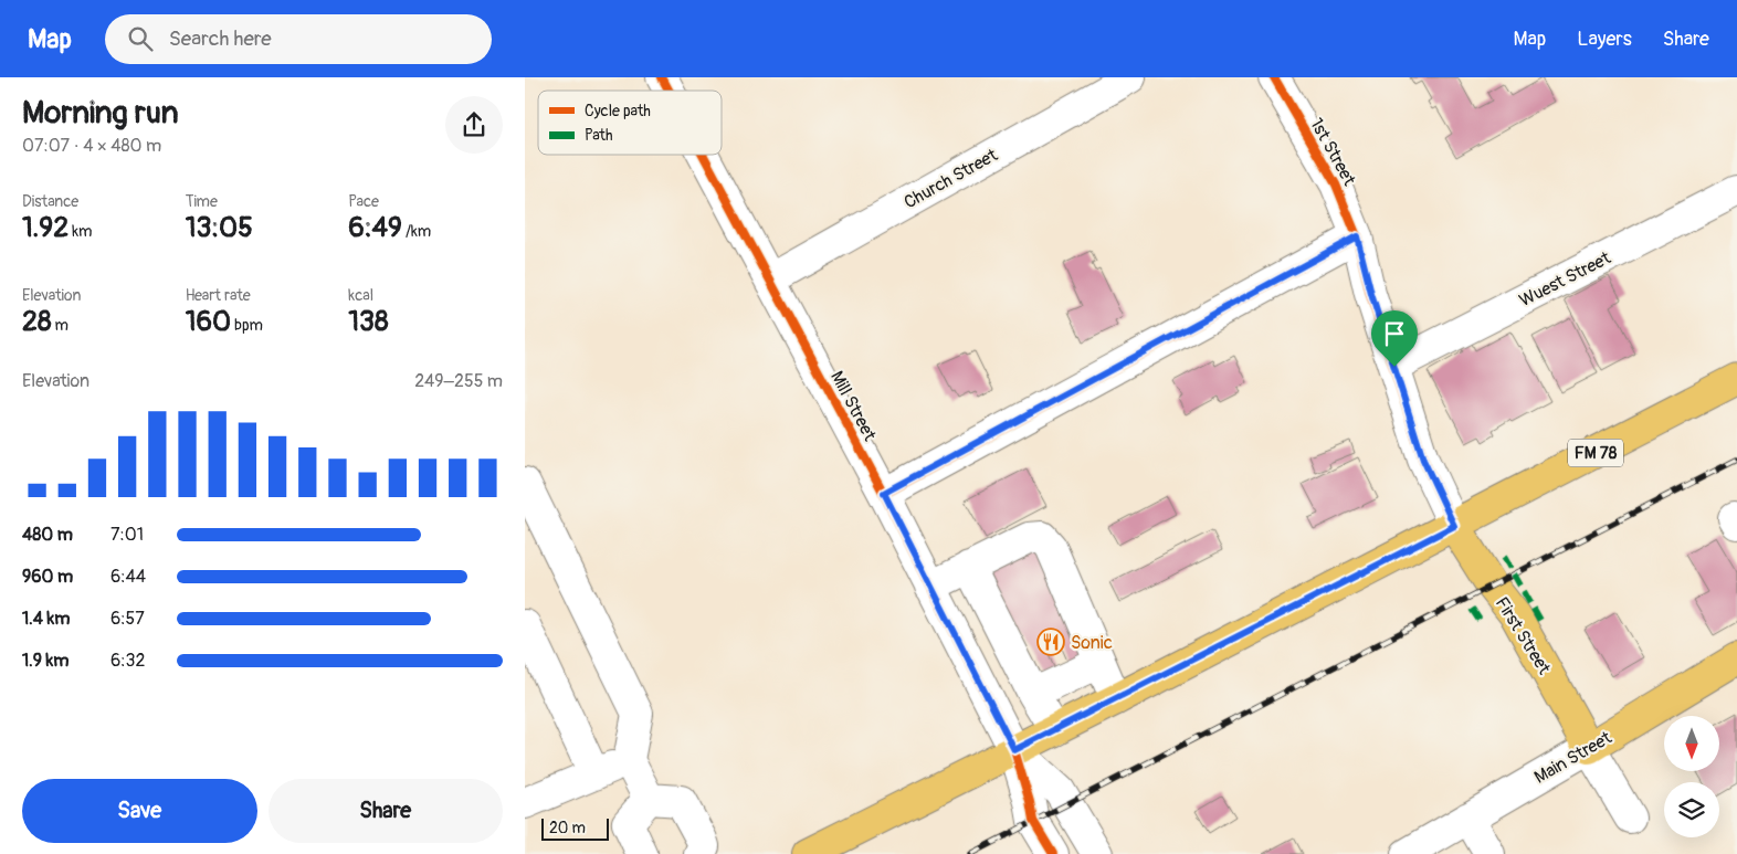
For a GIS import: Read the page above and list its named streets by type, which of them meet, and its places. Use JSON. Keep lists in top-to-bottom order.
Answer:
{
  "streets": {
    "main road": ["FM 78", "First Street", "Main Street"],
    "street": [
      "1st Street",
      "Church Street",
      "Wuest Street",
      "Mill Street"
    ]
  },
  "crossings": [
    ["1st Street", "Wuest Street"],
    ["1st Street", "FM 78"],
    ["1st Street", "First Street"],
    ["Church Street", "Mill Street"],
    ["Mill Street", "FM 78"],
    ["FM 78", "First Street"],
    ["First Street", "Main Street"]
  ],
  "places": {
    "restaurant": ["Sonic"]
  },
  "legend": ["Cycle path", "Path"],
  "scale_bar": "20 m",
  "north": "bottom",
  "page": {
    "header": "Map",
    "search": "Search here",
    "nav": ["Map", "Layers", "Share"],
    "heading": ["Morning run", "07:07 · 4 × 480 m"],
    "stats": [
      ["Distance", "1.92 km"],
      ["Time", "13:05"],
      ["Pace", "6:49 /km"],
      ["Elevation", "28 m"],
      ["Heart rate", "160 bpm"],
      ["kcal", "138"]
    ],
    "chart": ["Elevation", "249–255 m"],
    "list": [
      {
        "name": "480 m",
        "note": "7:01"
      },
      {
        "name": "960 m",
        "note": "6:44"
      },
      {
        "name": "1.4 km",
        "note": "6:57"
      },
      {
        "name": "1.9 km",
        "note": "6:32"
      }
    ],
    "buttons": ["Save", "Share"],
    "scale": "20 m"
  }
}
